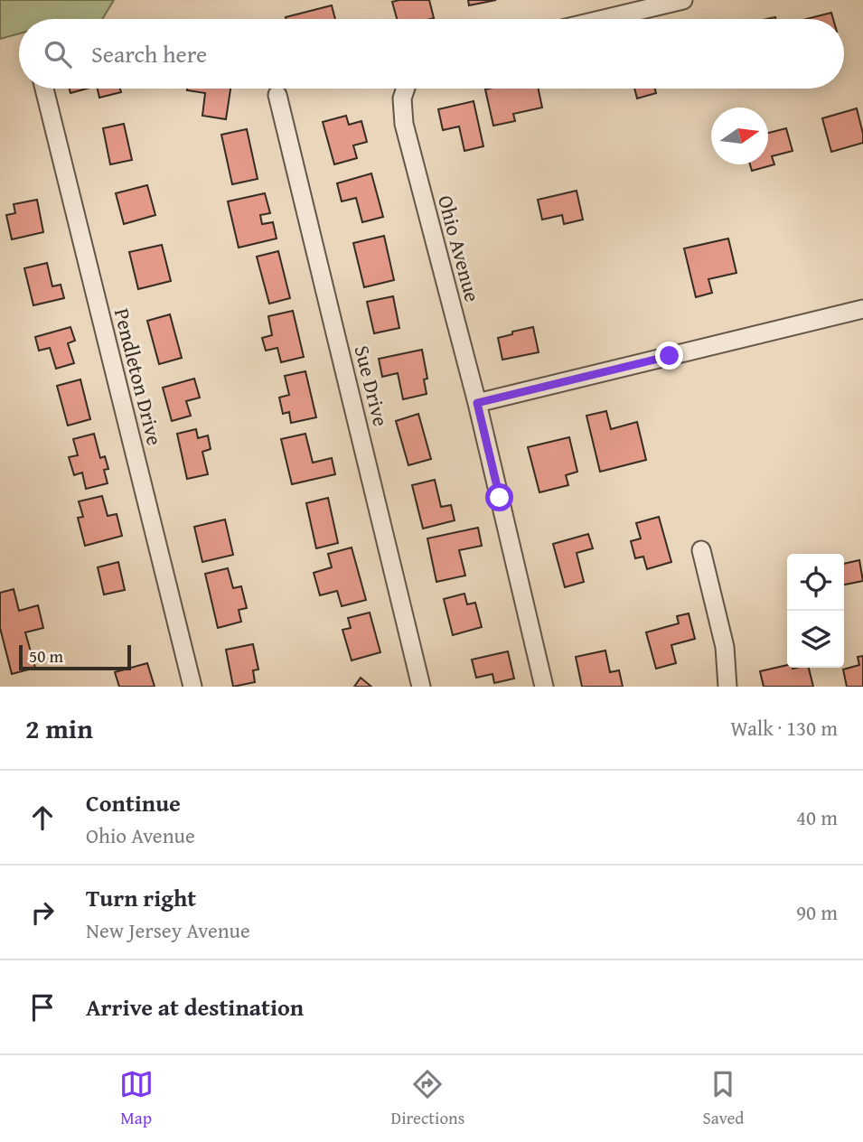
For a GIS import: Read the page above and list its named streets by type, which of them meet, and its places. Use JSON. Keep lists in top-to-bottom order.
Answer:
{
  "streets": {
    "street": ["Ohio Avenue", "Pendleton Drive", "Sue Drive"]
  },
  "scale_bar": "50 m",
  "north": "right",
  "page": {
    "search": "Search here",
    "scale": "50 m",
    "heading": ["2 min", "Walk · 130 m"],
    "list": [
      ["Continue", "Ohio Avenue", "40 m"],
      ["Turn right", "New Jersey Avenue", "90 m"],
      "Arrive at destination"
    ],
    "nav": ["Map", "Directions", "Saved"]
  }
}
